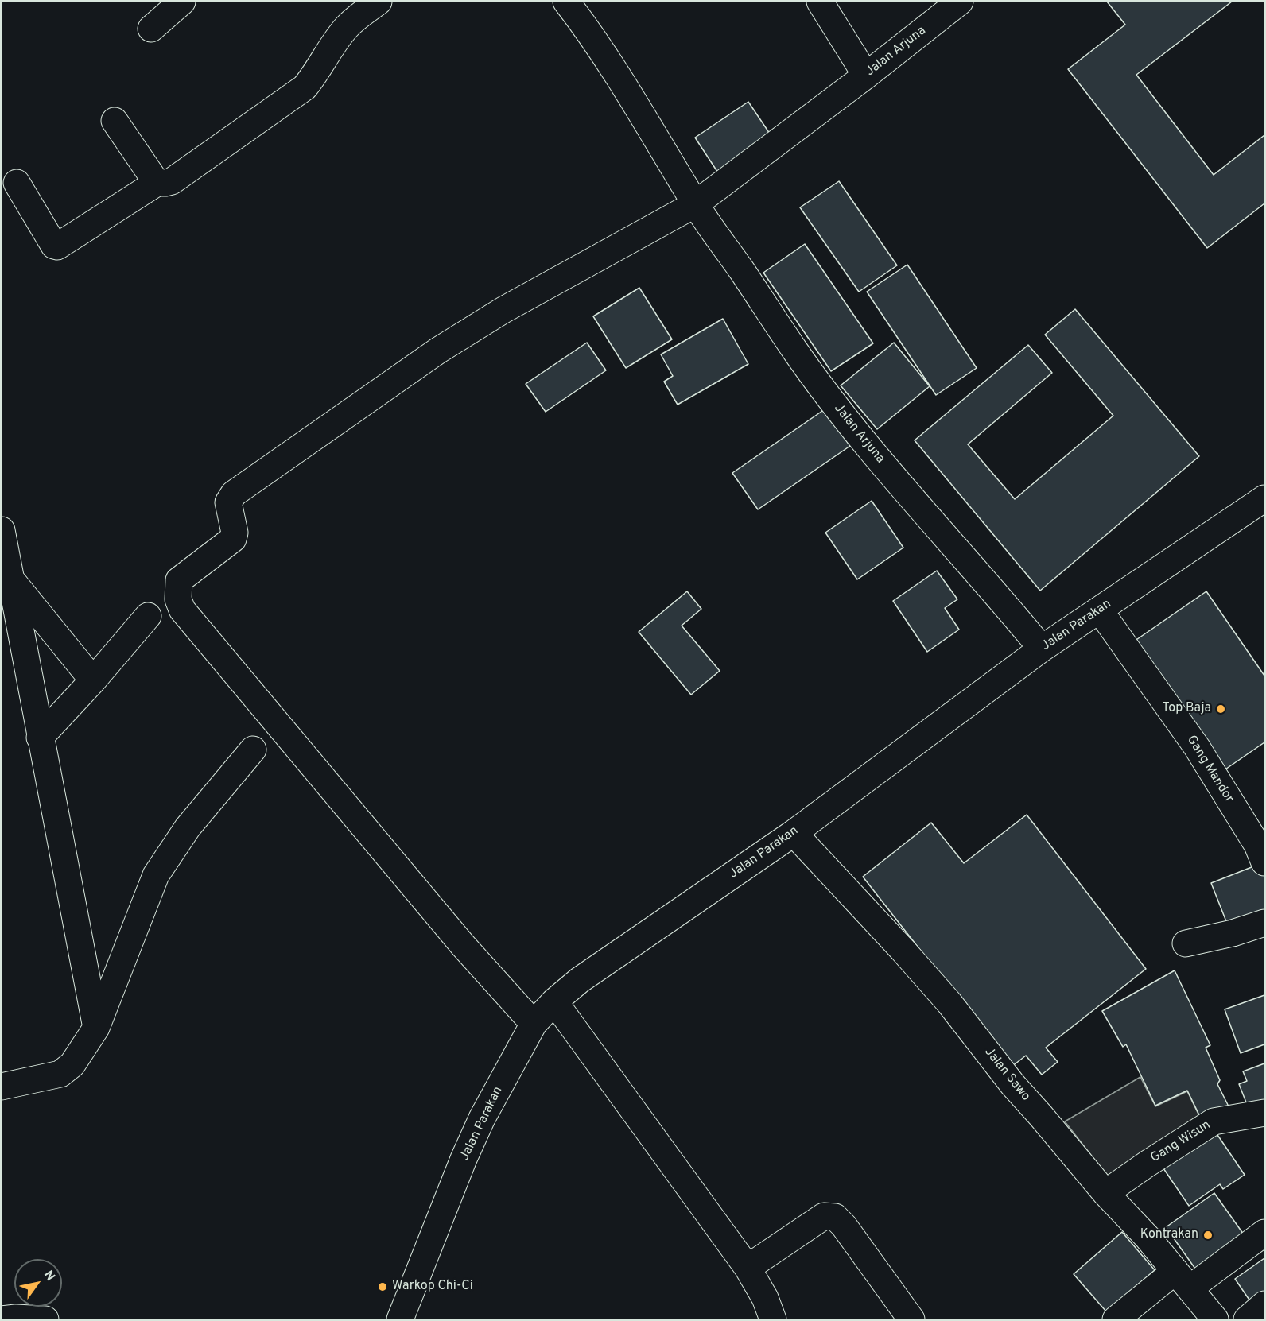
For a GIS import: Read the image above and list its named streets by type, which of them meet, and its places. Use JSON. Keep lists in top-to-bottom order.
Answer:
{
  "streets": {
    "street": [
      "Jalan Arjuna",
      "Jalan Parakan",
      "Gang Mandor",
      "Jalan Sawo",
      "Gang Wisun"
    ]
  },
  "crossings": [
    ["Jalan Arjuna", "Jalan Parakan"],
    ["Jalan Parakan", "Gang Mandor"],
    ["Jalan Parakan", "Jalan Sawo"],
    ["Jalan Sawo", "Gang Wisun"]
  ],
  "places": ["Top Baja", "Kontrakan", "Warkop Chi-Ci"],
  "north": "top right"
}
